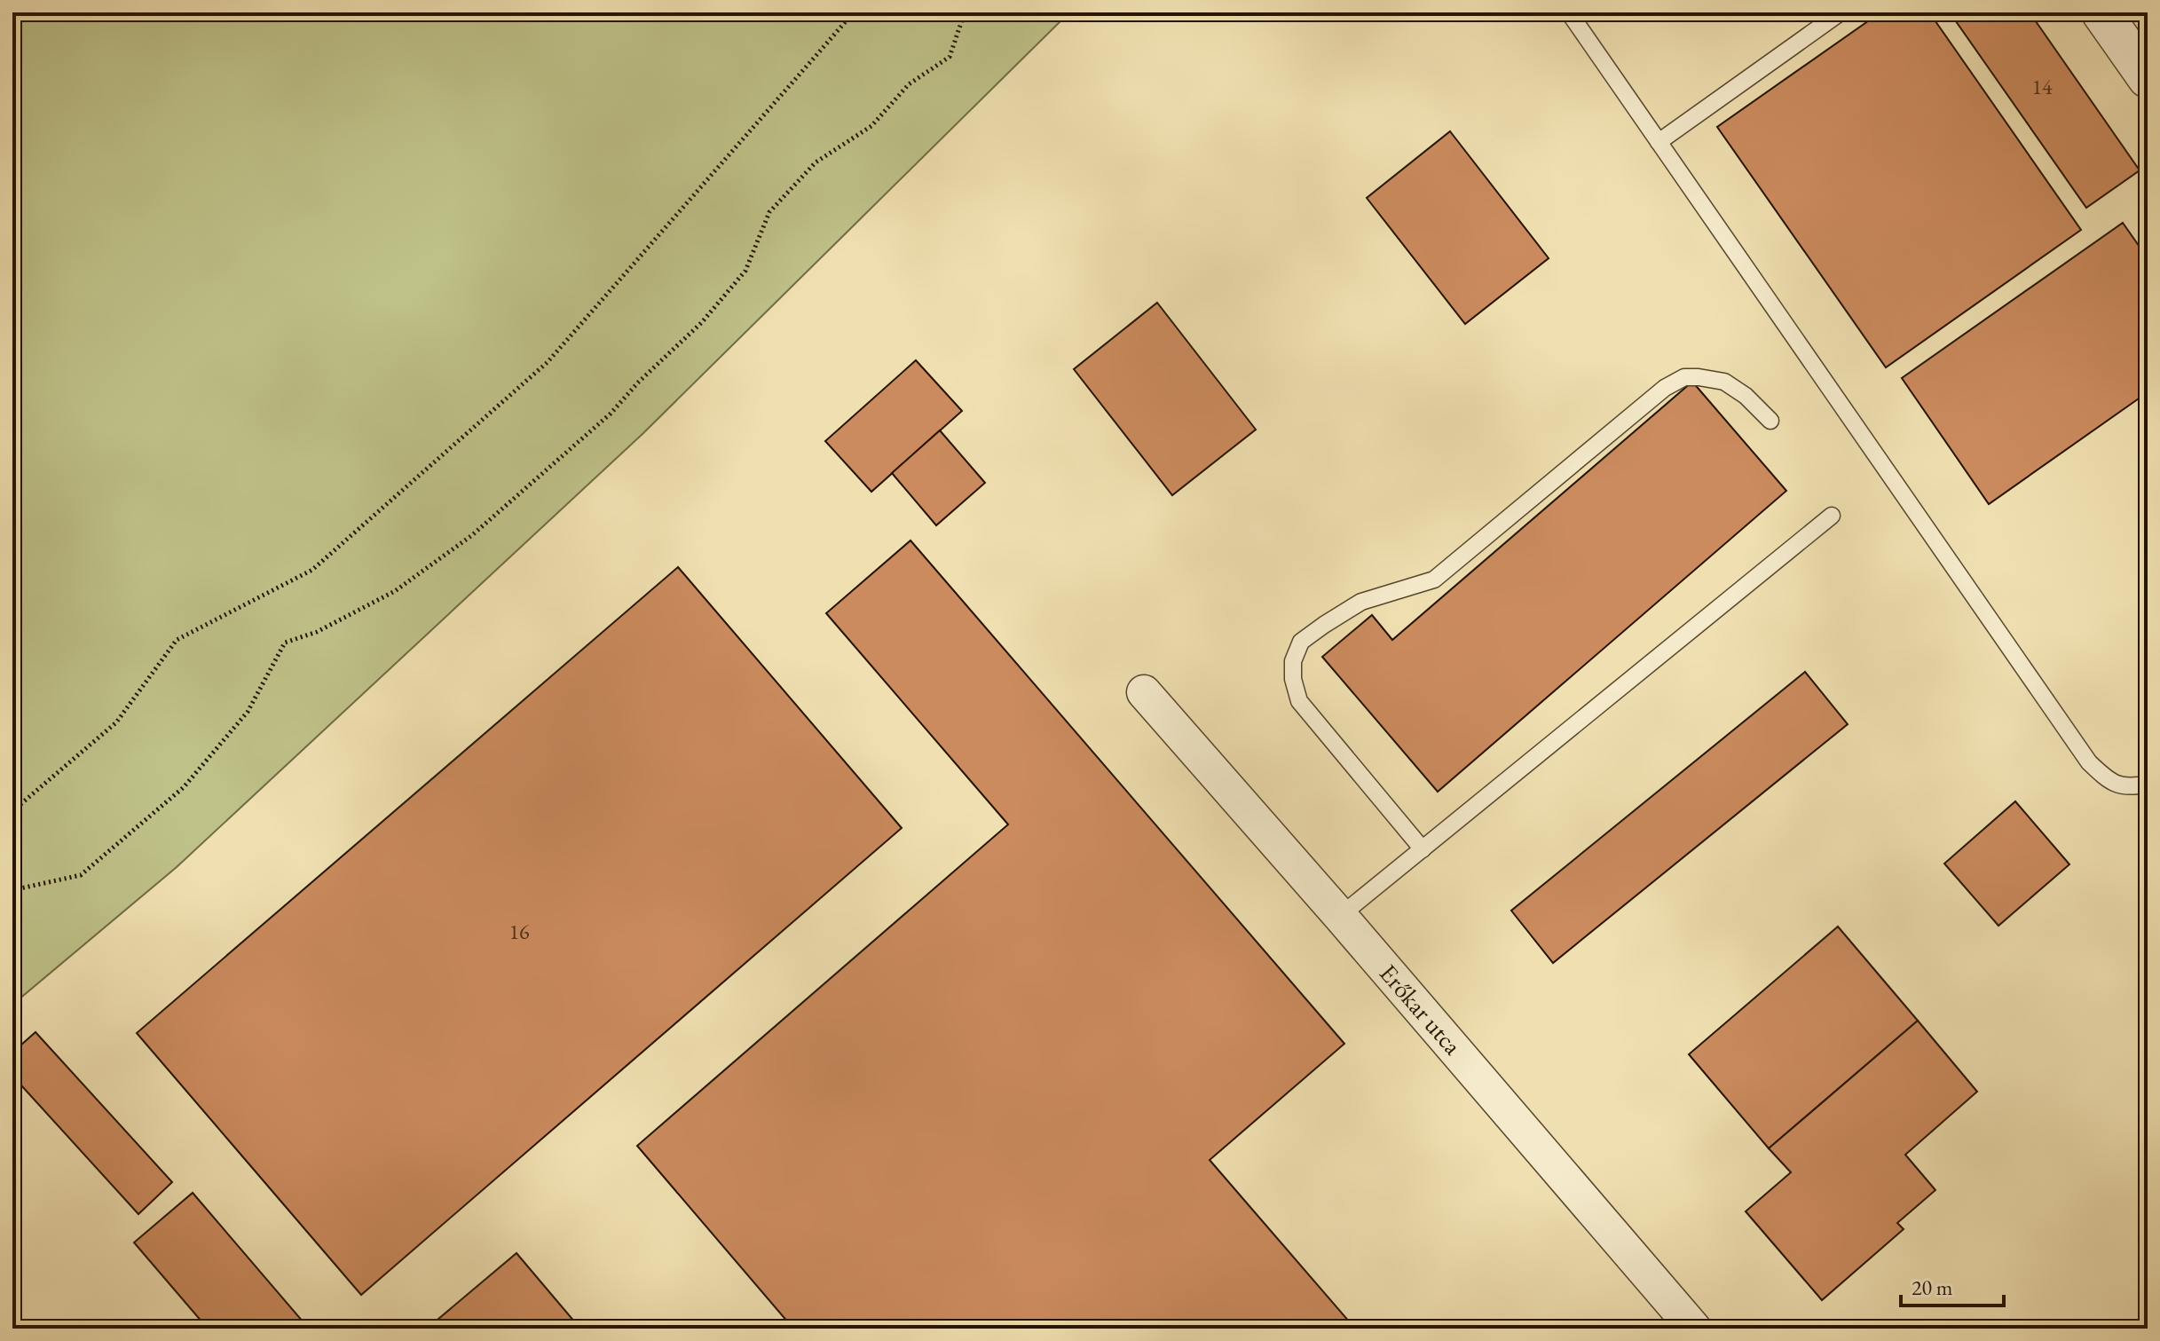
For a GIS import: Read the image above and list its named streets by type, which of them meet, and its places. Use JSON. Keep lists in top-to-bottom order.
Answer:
{
  "streets": {
    "street": ["Erőkar utca"]
  },
  "house_numbers": ["14", "16"],
  "scale_bar": "20 m"
}
